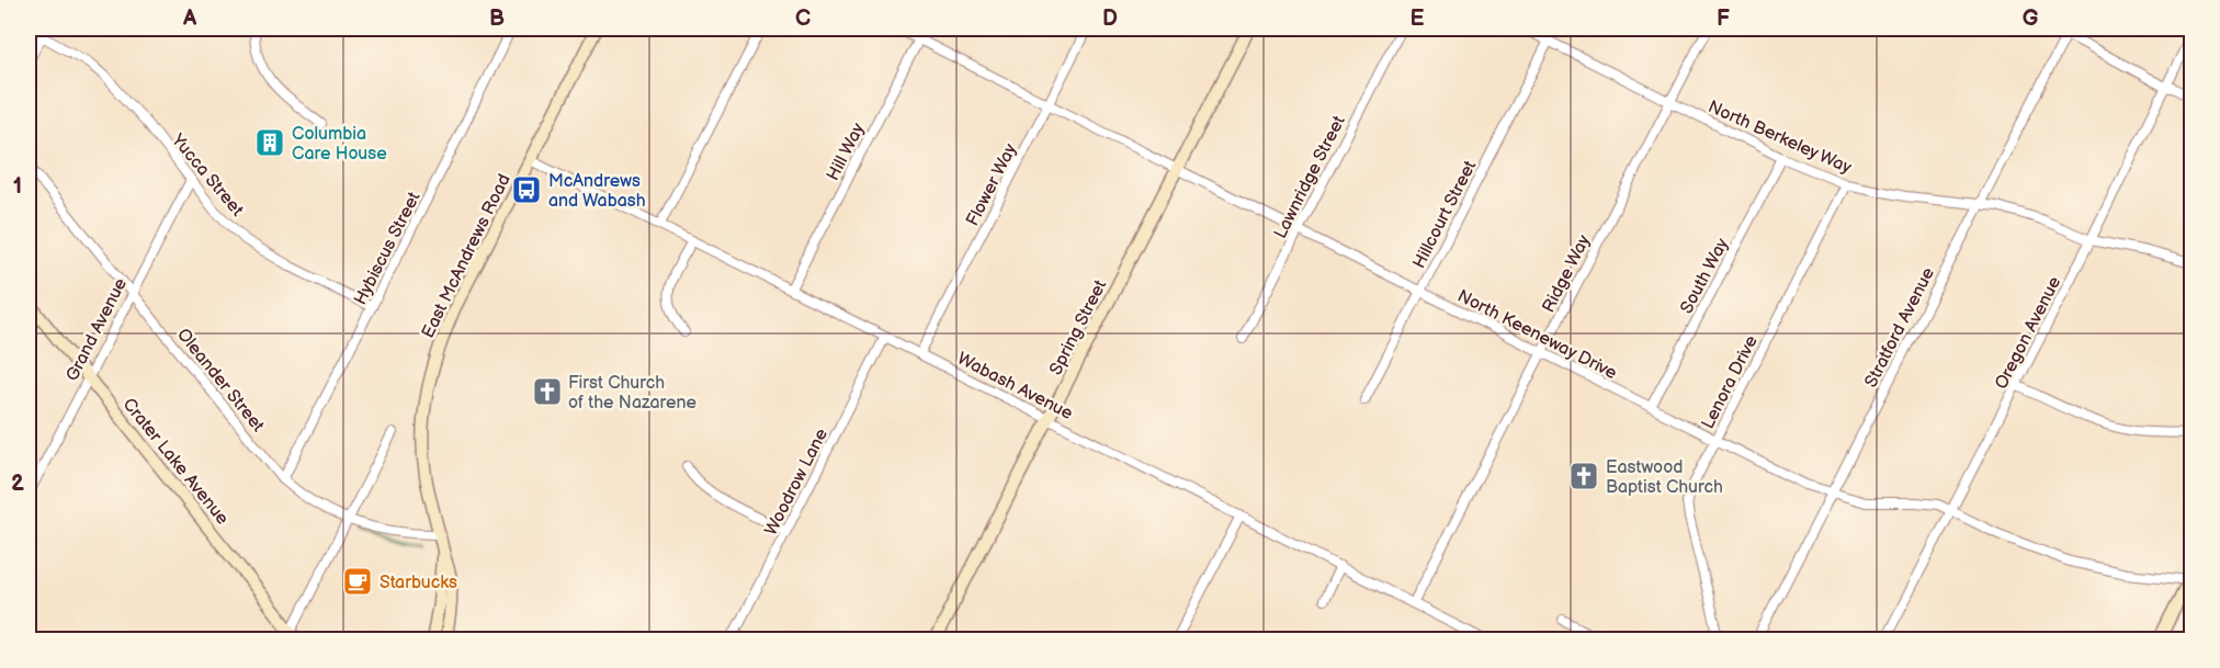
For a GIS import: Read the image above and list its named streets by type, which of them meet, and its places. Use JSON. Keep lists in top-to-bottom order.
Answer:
{
  "streets": {
    "main road": ["East McAndrews Road", "Spring Street", "Crater Lake Avenue"],
    "street": [
      "North Berkeley Way",
      "Hill Way",
      "Yucca Street",
      "Lawnridge Street",
      "Flower Way",
      "Hillcourt Street",
      "Hybiscus Street",
      "Ridge Way",
      "South Way",
      "Stratford Avenue",
      "Grand Avenue",
      "Oregon Avenue",
      "North Keeneway Drive",
      "Oleander Street",
      "Lenora Drive",
      "Wabash Avenue",
      "Woodrow Lane"
    ]
  },
  "crossings": [
    ["North Berkeley Way", "Hillcourt Street"],
    ["North Berkeley Way", "Ridge Way"],
    ["North Berkeley Way", "South Way"],
    ["North Berkeley Way", "Stratford Avenue"],
    ["North Berkeley Way", "Oregon Avenue"],
    ["North Berkeley Way", "Lenora Drive"],
    ["Hill Way", "North Keeneway Drive"],
    ["Hill Way", "Wabash Avenue"],
    ["Yucca Street", "Hybiscus Street"],
    ["Yucca Street", "Grand Avenue"],
    ["Lawnridge Street", "North Keeneway Drive"],
    ["Flower Way", "North Keeneway Drive"],
    ["Flower Way", "Wabash Avenue"],
    ["Hillcourt Street", "North Keeneway Drive"],
    ["Hybiscus Street", "Oleander Street"],
    ["East McAndrews Road", "Oleander Street"],
    ["East McAndrews Road", "Wabash Avenue"],
    ["Ridge Way", "North Keeneway Drive"],
    ["Ridge Way", "Wabash Avenue"],
    ["South Way", "North Keeneway Drive"],
    ["Spring Street", "North Keeneway Drive"],
    ["Spring Street", "Wabash Avenue"],
    ["Stratford Avenue", "North Keeneway Drive"],
    ["Grand Avenue", "Oleander Street"],
    ["Grand Avenue", "Crater Lake Avenue"],
    ["Oregon Avenue", "North Keeneway Drive"],
    ["North Keeneway Drive", "Lenora Drive"],
    ["Wabash Avenue", "Woodrow Lane"]
  ],
  "places": {
    "building": ["Columbia Care House"],
    "bus stop": ["McAndrews and Wabash"],
    "church": ["First Church of the Nazarene", "Eastwood Baptist Church"],
    "cafe": ["Starbucks"]
  },
  "grid": {
    "columns": [
      "A",
      "B",
      "C",
      "D",
      "E",
      "F",
      "G"
    ],
    "rows": ["1", "2"]
  }
}
